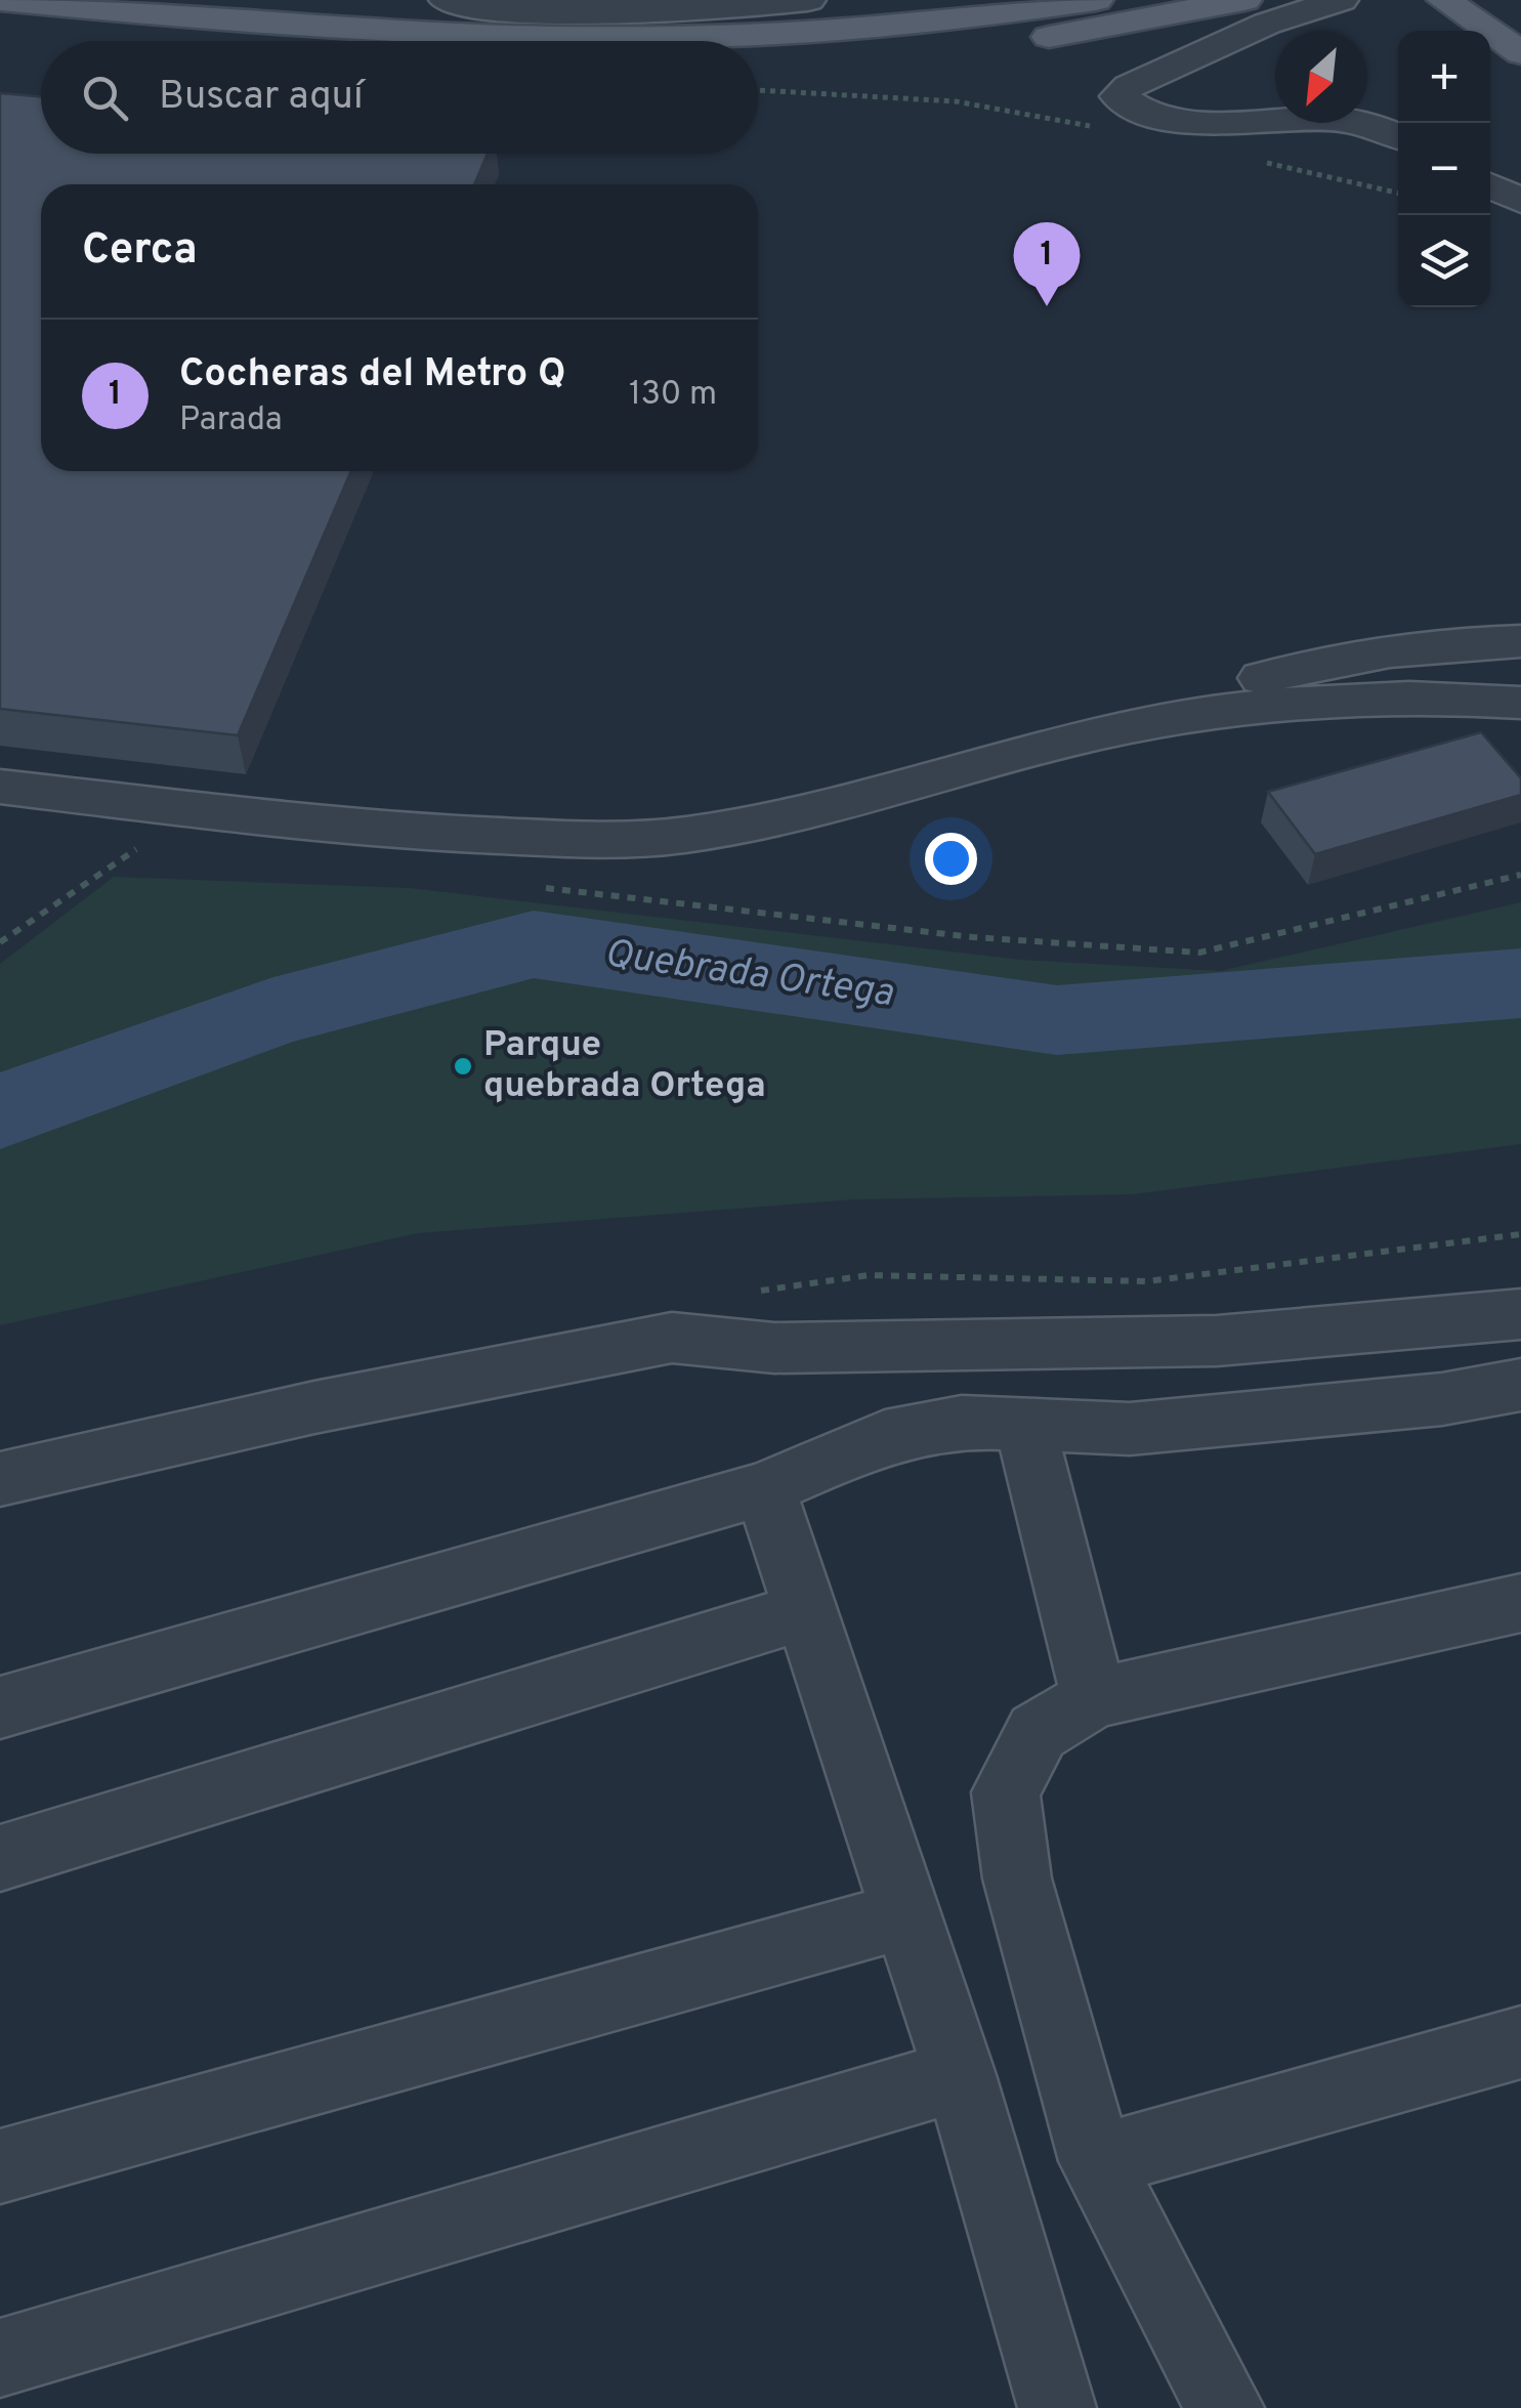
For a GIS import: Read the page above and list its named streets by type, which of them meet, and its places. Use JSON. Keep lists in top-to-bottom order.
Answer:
{
  "water": ["Quebrada Ortega"],
  "places": ["Parque quebrada Ortega"],
  "north": "bottom left",
  "page": {
    "map_buttons": ["+", "−"],
    "search": "Buscar aquí",
    "heading": "Cerca",
    "pins": "1",
    "list": [
      {
        "mark": "1",
        "name": "Cocheras del Metro Q",
        "note": "Parada",
        "value": "130 m"
      }
    ]
  }
}
